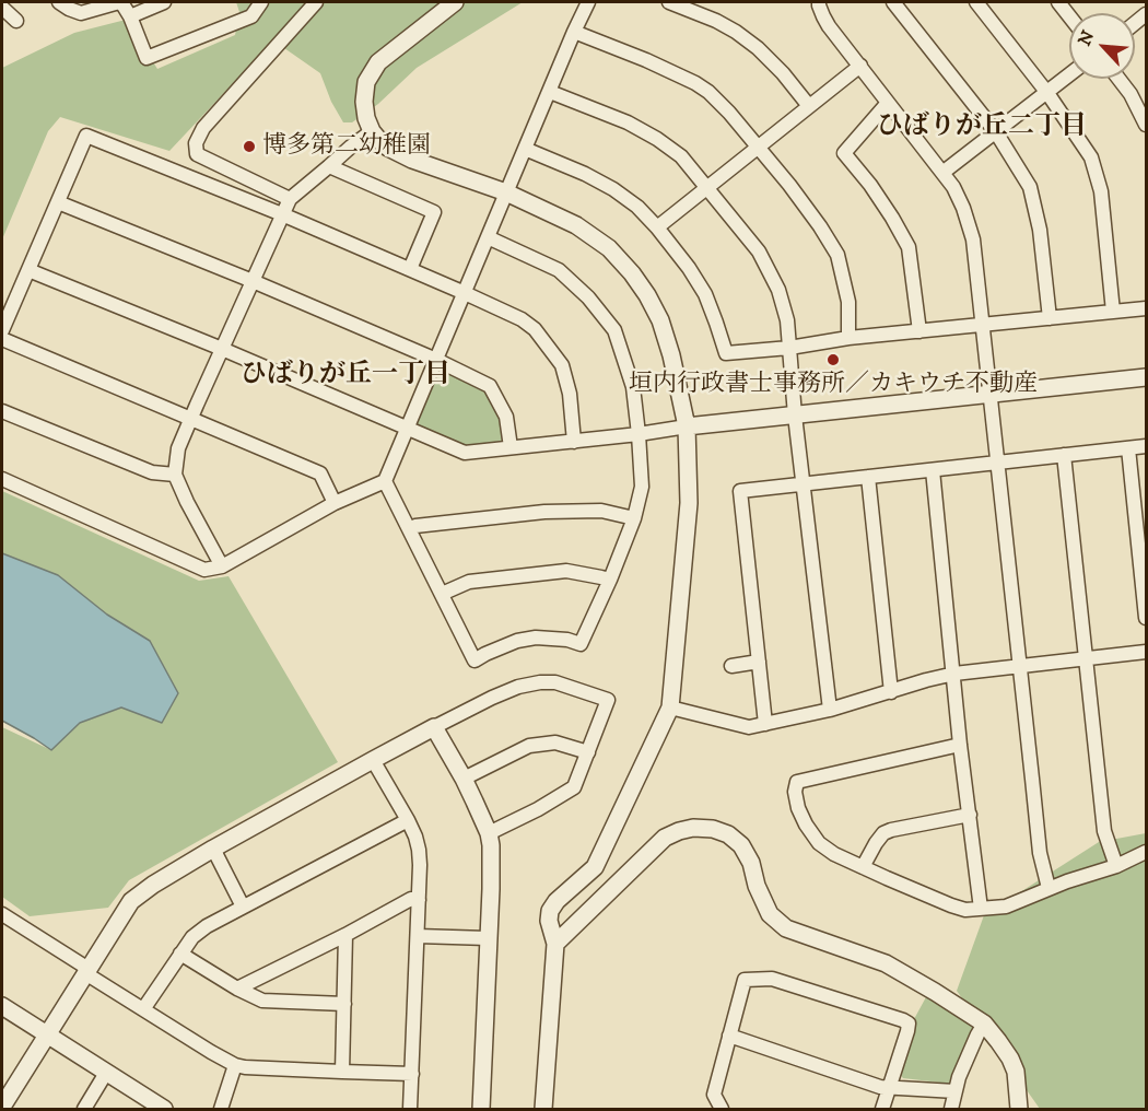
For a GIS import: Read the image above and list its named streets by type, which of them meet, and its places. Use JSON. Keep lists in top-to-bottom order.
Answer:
{
  "districts": ["ひばりが丘二丁目", "ひばりが丘一丁目"],
  "places": ["博多第二幼稚園", "垣内行政書士事務所／カキウチ不動産"],
  "north": "top left"
}
